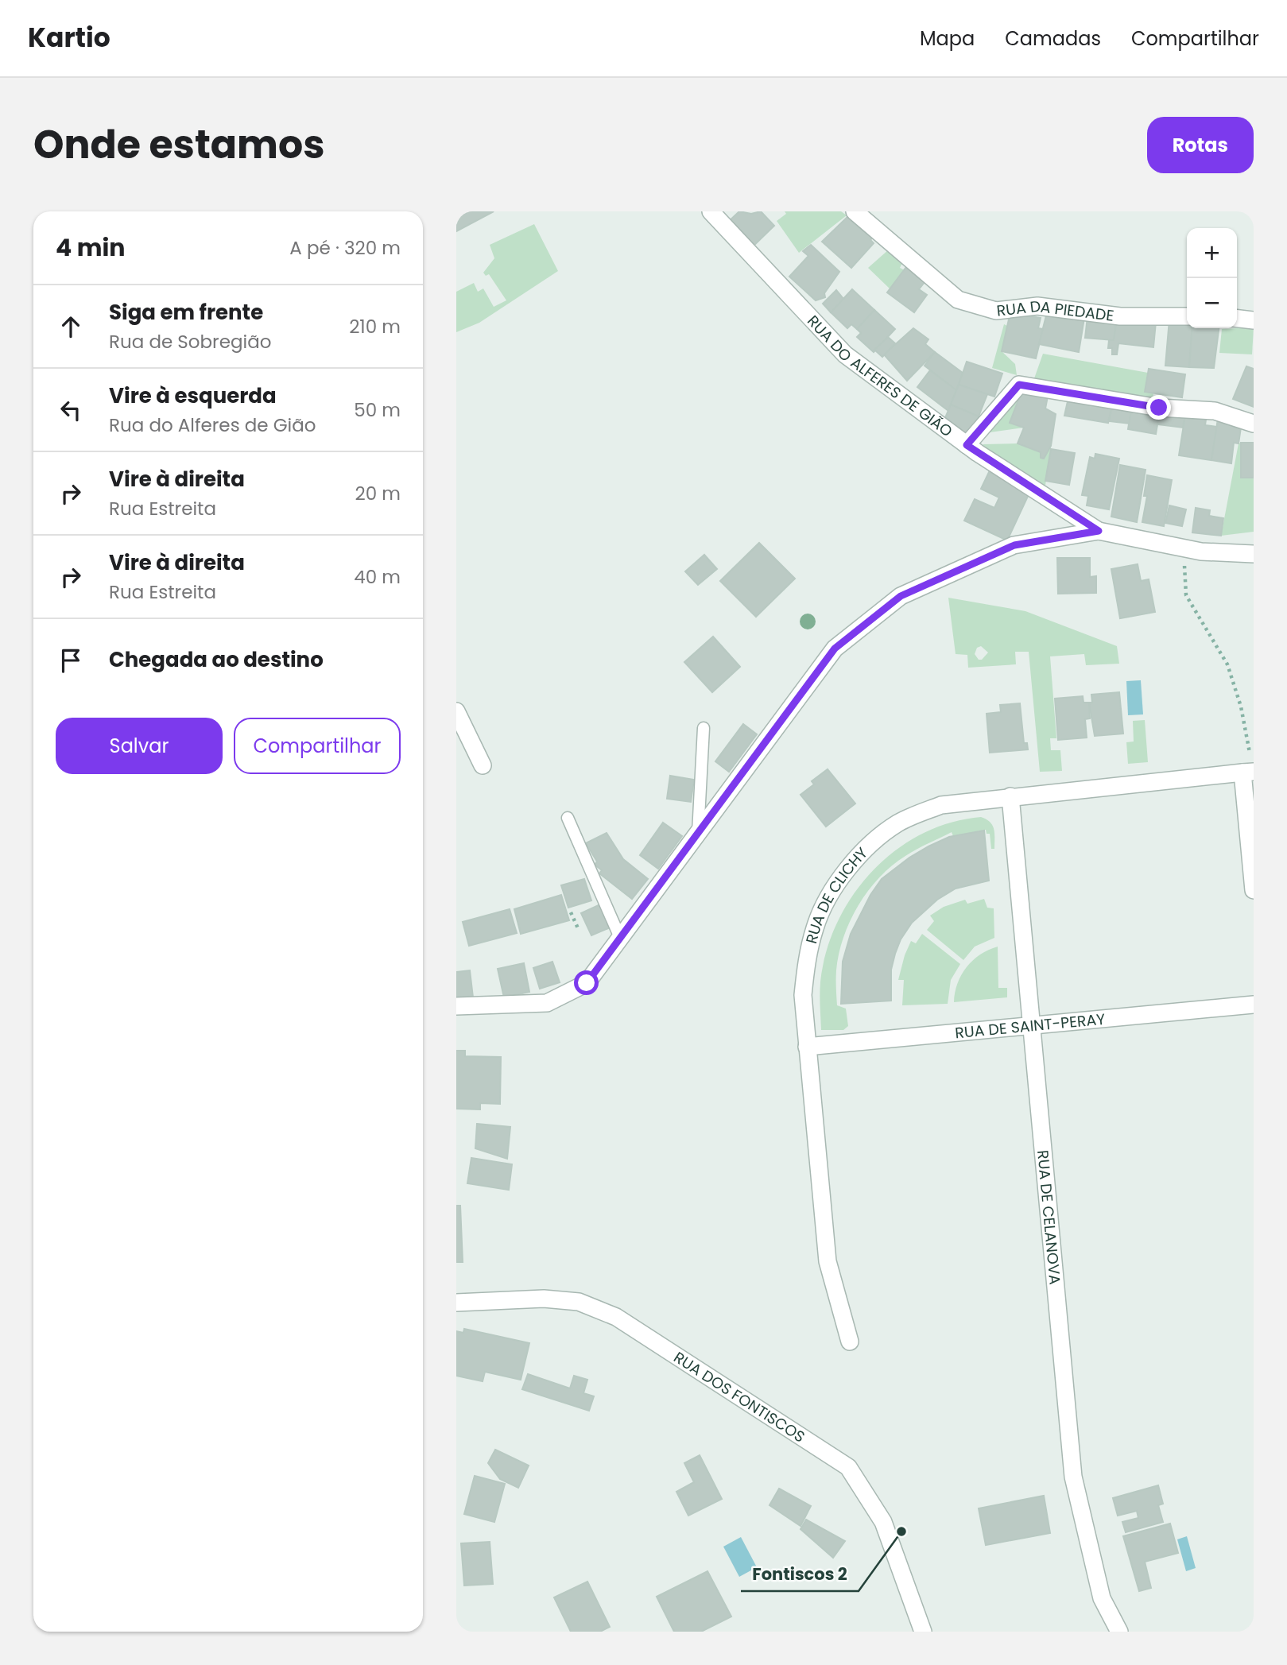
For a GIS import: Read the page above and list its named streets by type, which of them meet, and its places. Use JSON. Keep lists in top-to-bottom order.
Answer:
{
  "streets": {
    "street": [
      "RUA DA PIEDADE",
      "RUA DO ALFERES DE GIÃO",
      "RUA DE CLICHY",
      "RUA DE SAINT-PERAY",
      "RUA DE CELANOVA",
      "RUA DOS FONTISCOS"
    ]
  },
  "crossings": [
    ["RUA DE CLICHY", "RUA DE SAINT-PERAY"],
    ["RUA DE CLICHY", "RUA DE CELANOVA"],
    ["RUA DE SAINT-PERAY", "RUA DE CELANOVA"]
  ],
  "places": ["Fontiscos 2"],
  "page": {
    "header": "Kartio",
    "nav": ["Mapa", "Camadas", "Compartilhar"],
    "title": "Onde estamos",
    "buttons": [
      "Rotas",
      ["Salvar", "Compartilhar"]
    ],
    "heading": ["4 min", "A pé · 320 m"],
    "map_buttons": ["+", "−"],
    "list": [
      ["Siga em frente", "Rua de Sobregião", "210 m"],
      ["Vire à esquerda", "Rua do Alferes de Gião", "50 m"],
      ["Vire à direita", "Rua Estreita", "20 m"],
      ["Vire à direita", "Rua Estreita", "40 m"],
      "Chegada ao destino"
    ]
  }
}
